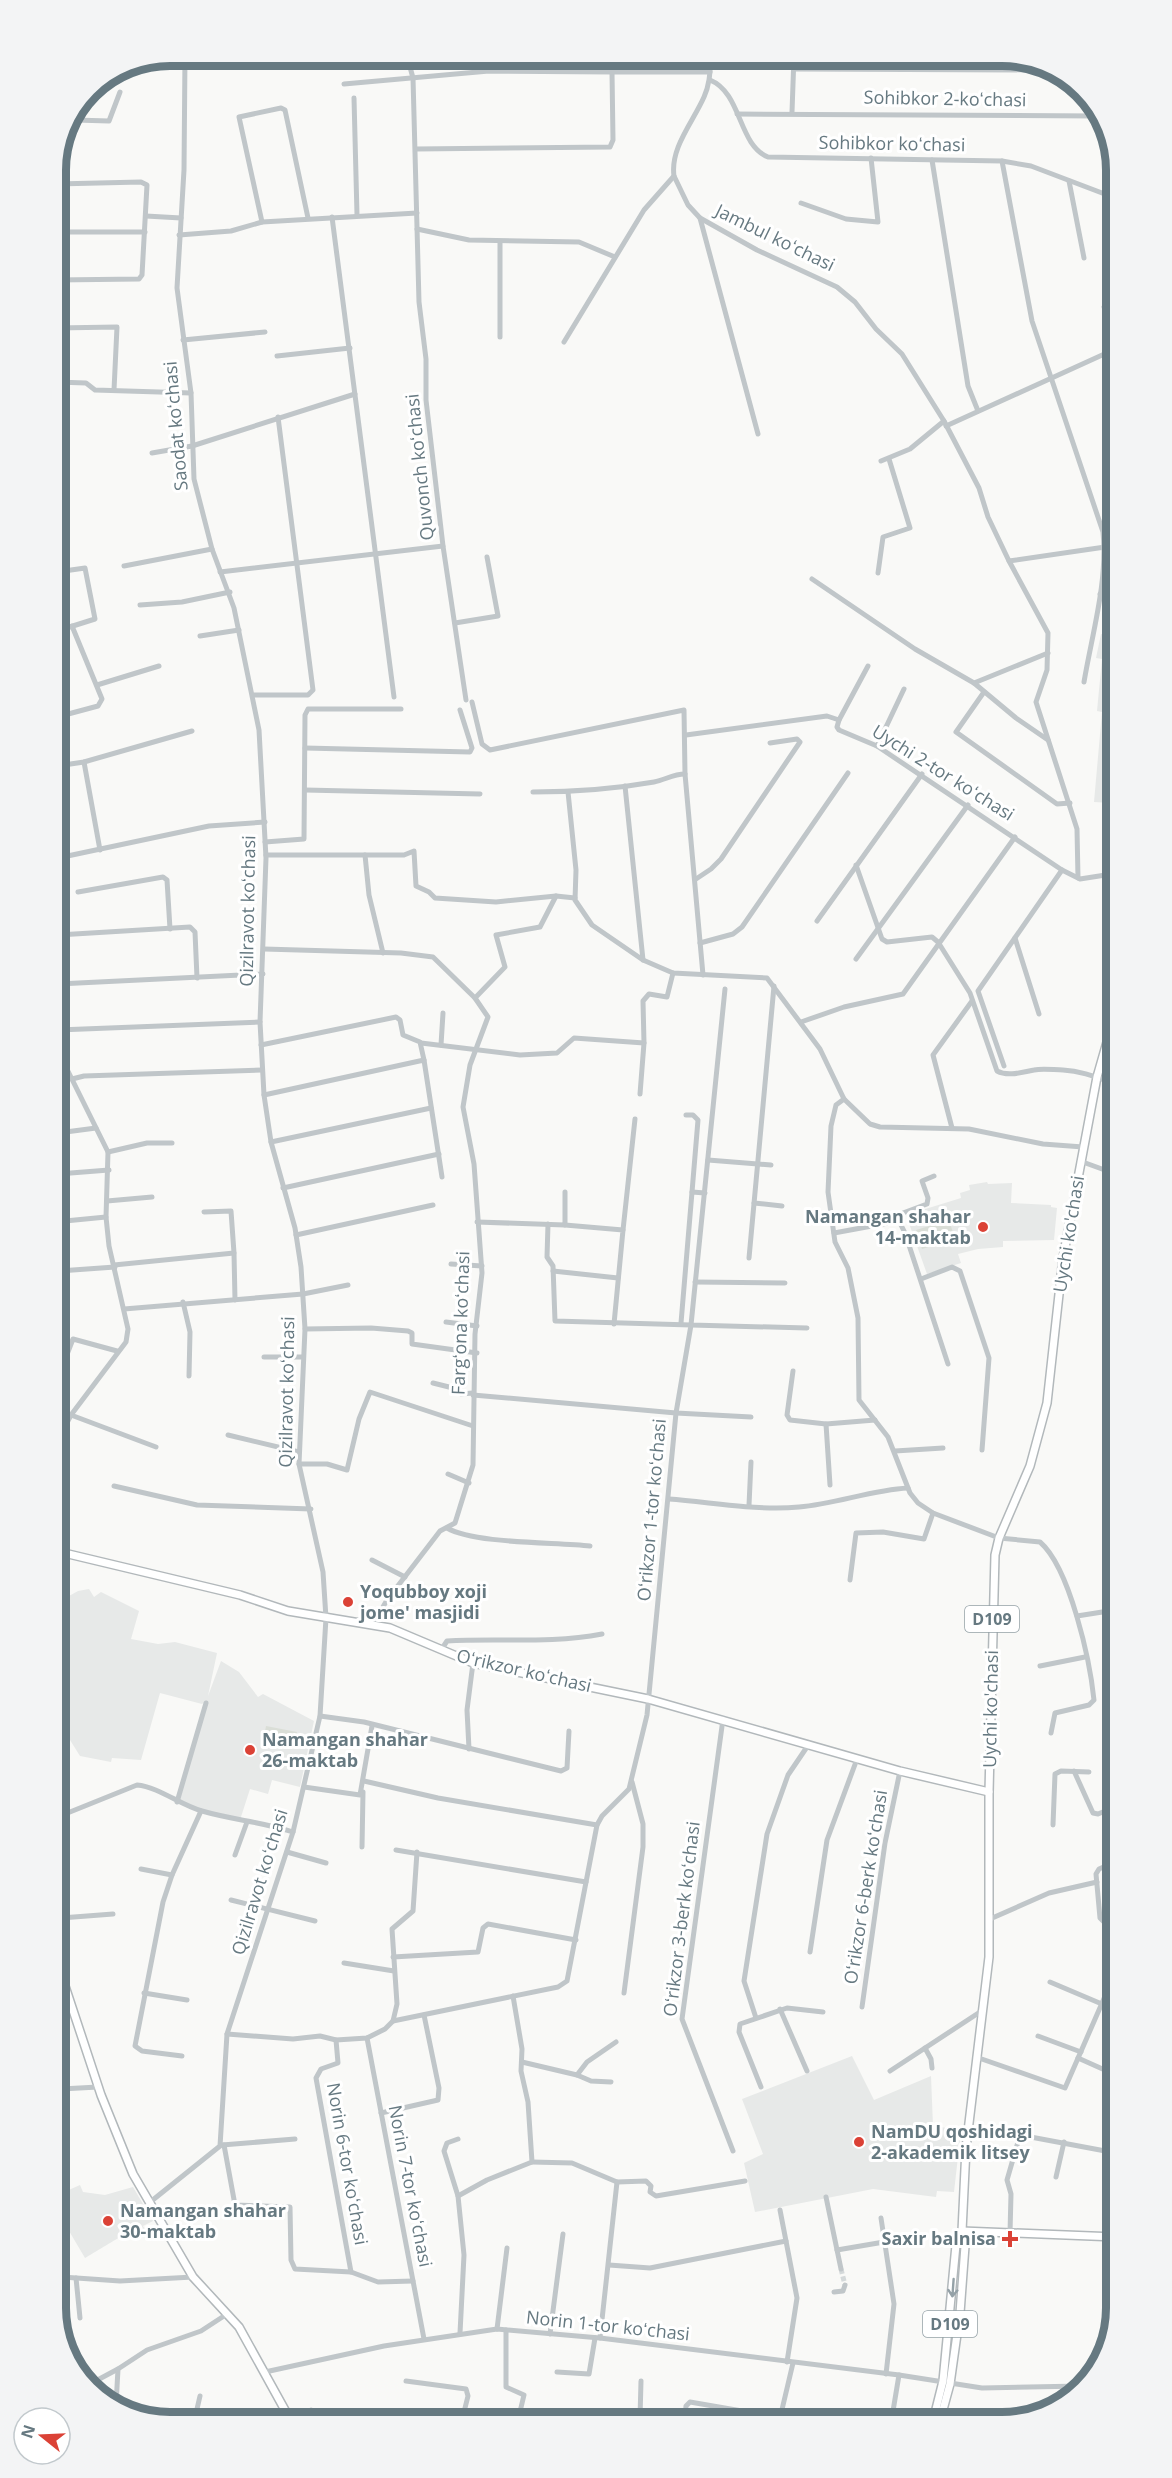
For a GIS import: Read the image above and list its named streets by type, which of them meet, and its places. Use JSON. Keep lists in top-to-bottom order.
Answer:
{
  "streets": {
    "main road": ["Uychi ko'chasi", "D109", "Oʻrikzor koʻchasi"],
    "street": [
      "Sohibkor 2-koʻchasi",
      "Sohibkor koʻchasi",
      "Jambul koʻchasi",
      "Saodat koʻchasi",
      "Quvonch koʻchasi",
      "Uychi 2-tor koʻchasi",
      "Qizilravot koʻchasi",
      "Fargʻona koʻchasi",
      "Oʻrikzor 1-tor koʻchasi",
      "Oʻrikzor 6-berk koʻchasi",
      "Oʻrikzor 3-berk koʻchasi",
      "Norin 6-tor koʻchasi",
      "Norin 7-tor koʻchasi",
      "Norin 1-tor koʻchasi"
    ]
  },
  "crossings": [
    ["Sohibkor 2-koʻchasi", "Sohibkor koʻchasi"],
    ["Jambul koʻchasi", "Uychi 2-tor koʻchasi"],
    ["Saodat koʻchasi", "Qizilravot koʻchasi"],
    ["Qizilravot koʻchasi", "Oʻrikzor koʻchasi"],
    ["Qizilravot koʻchasi", "Norin 6-tor koʻchasi"],
    ["Uychi ko'chasi", "Oʻrikzor koʻchasi"],
    ["Uychi ko'chasi", "Norin 1-tor koʻchasi"],
    ["Fargʻona koʻchasi", "Oʻrikzor koʻchasi"],
    ["Oʻrikzor 1-tor koʻchasi", "Oʻrikzor koʻchasi"],
    ["Oʻrikzor koʻchasi", "Oʻrikzor 6-berk koʻchasi"],
    ["Oʻrikzor koʻchasi", "Oʻrikzor 3-berk koʻchasi"],
    ["Norin 7-tor koʻchasi", "Norin 1-tor koʻchasi"]
  ],
  "places": {
    "other": [
      "Namangan shahar 14-maktab",
      "Yoqubboy xoji jome' masjidi",
      "Namangan shahar 26-maktab",
      "NamDU qoshidagi 2-akademik litsey",
      "Namangan shahar 30-maktab"
    ],
    "health": ["Saxir balnisa"]
  },
  "north": "left"
}
